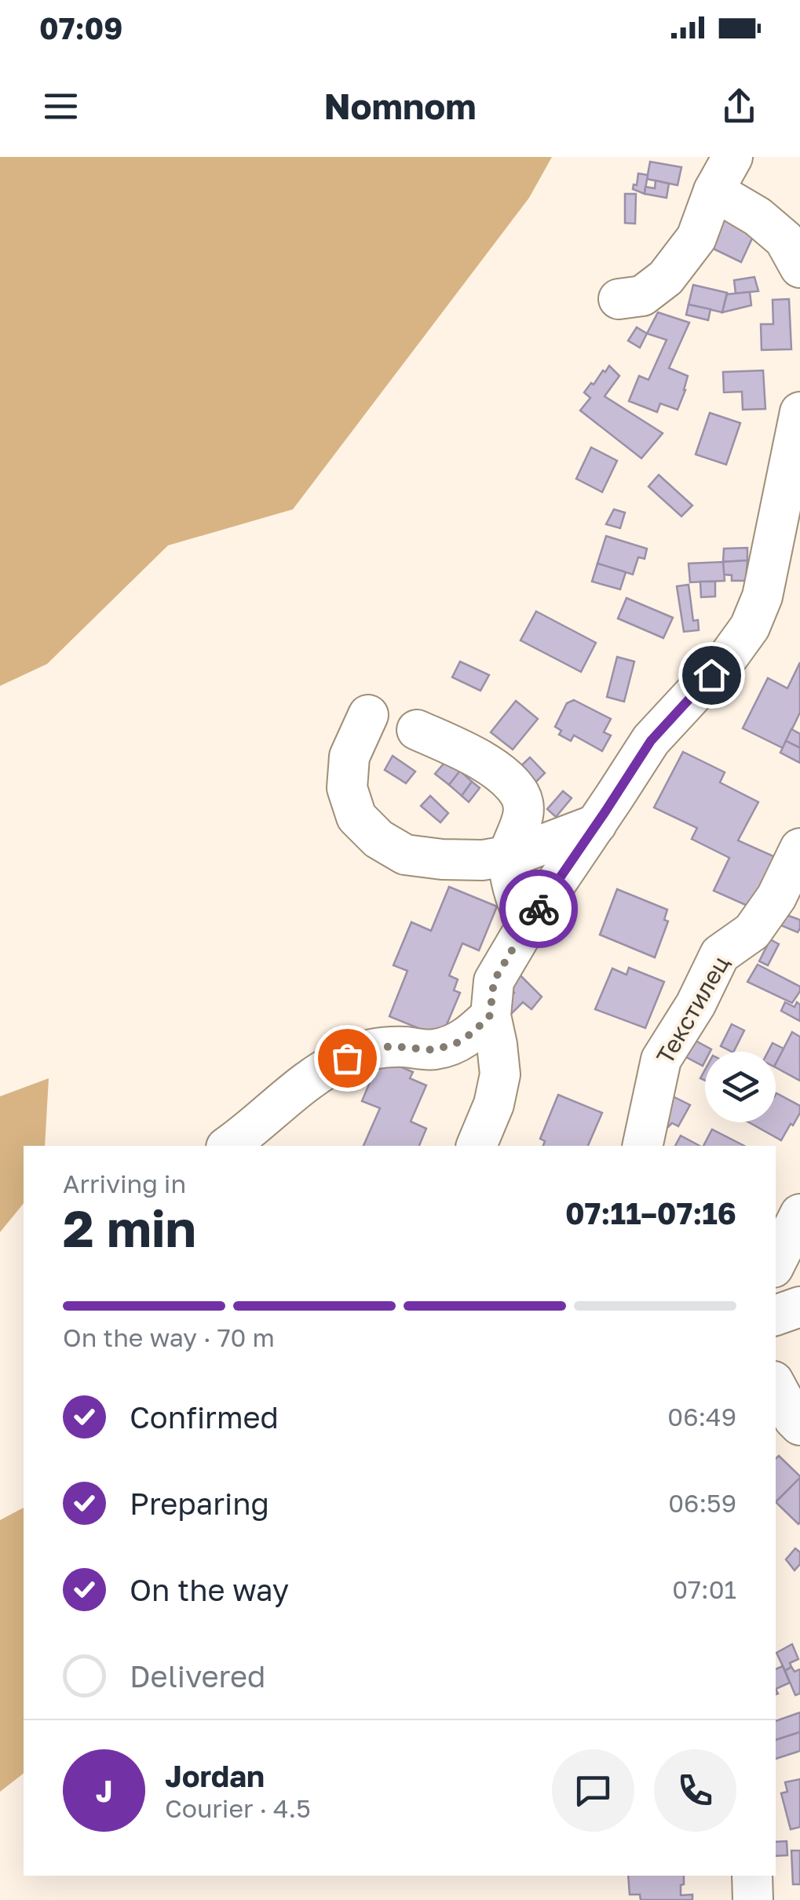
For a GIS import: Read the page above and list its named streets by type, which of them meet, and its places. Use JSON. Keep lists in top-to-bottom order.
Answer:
{
  "streets": {
    "street": ["Текстилец"]
  },
  "page": {
    "status": "07:09",
    "header": "Nomnom",
    "heading": ["2 min", "Arriving in", "07:11–07:16"],
    "panel": ["Jordan", "Courier · 4.5"],
    "bar": "On the way · 70 m",
    "list": [
      ["Confirmed", "06:49"],
      ["Preparing", "06:59"],
      ["On the way", "07:01"],
      "Delivered"
    ],
    "round": "J"
  }
}
